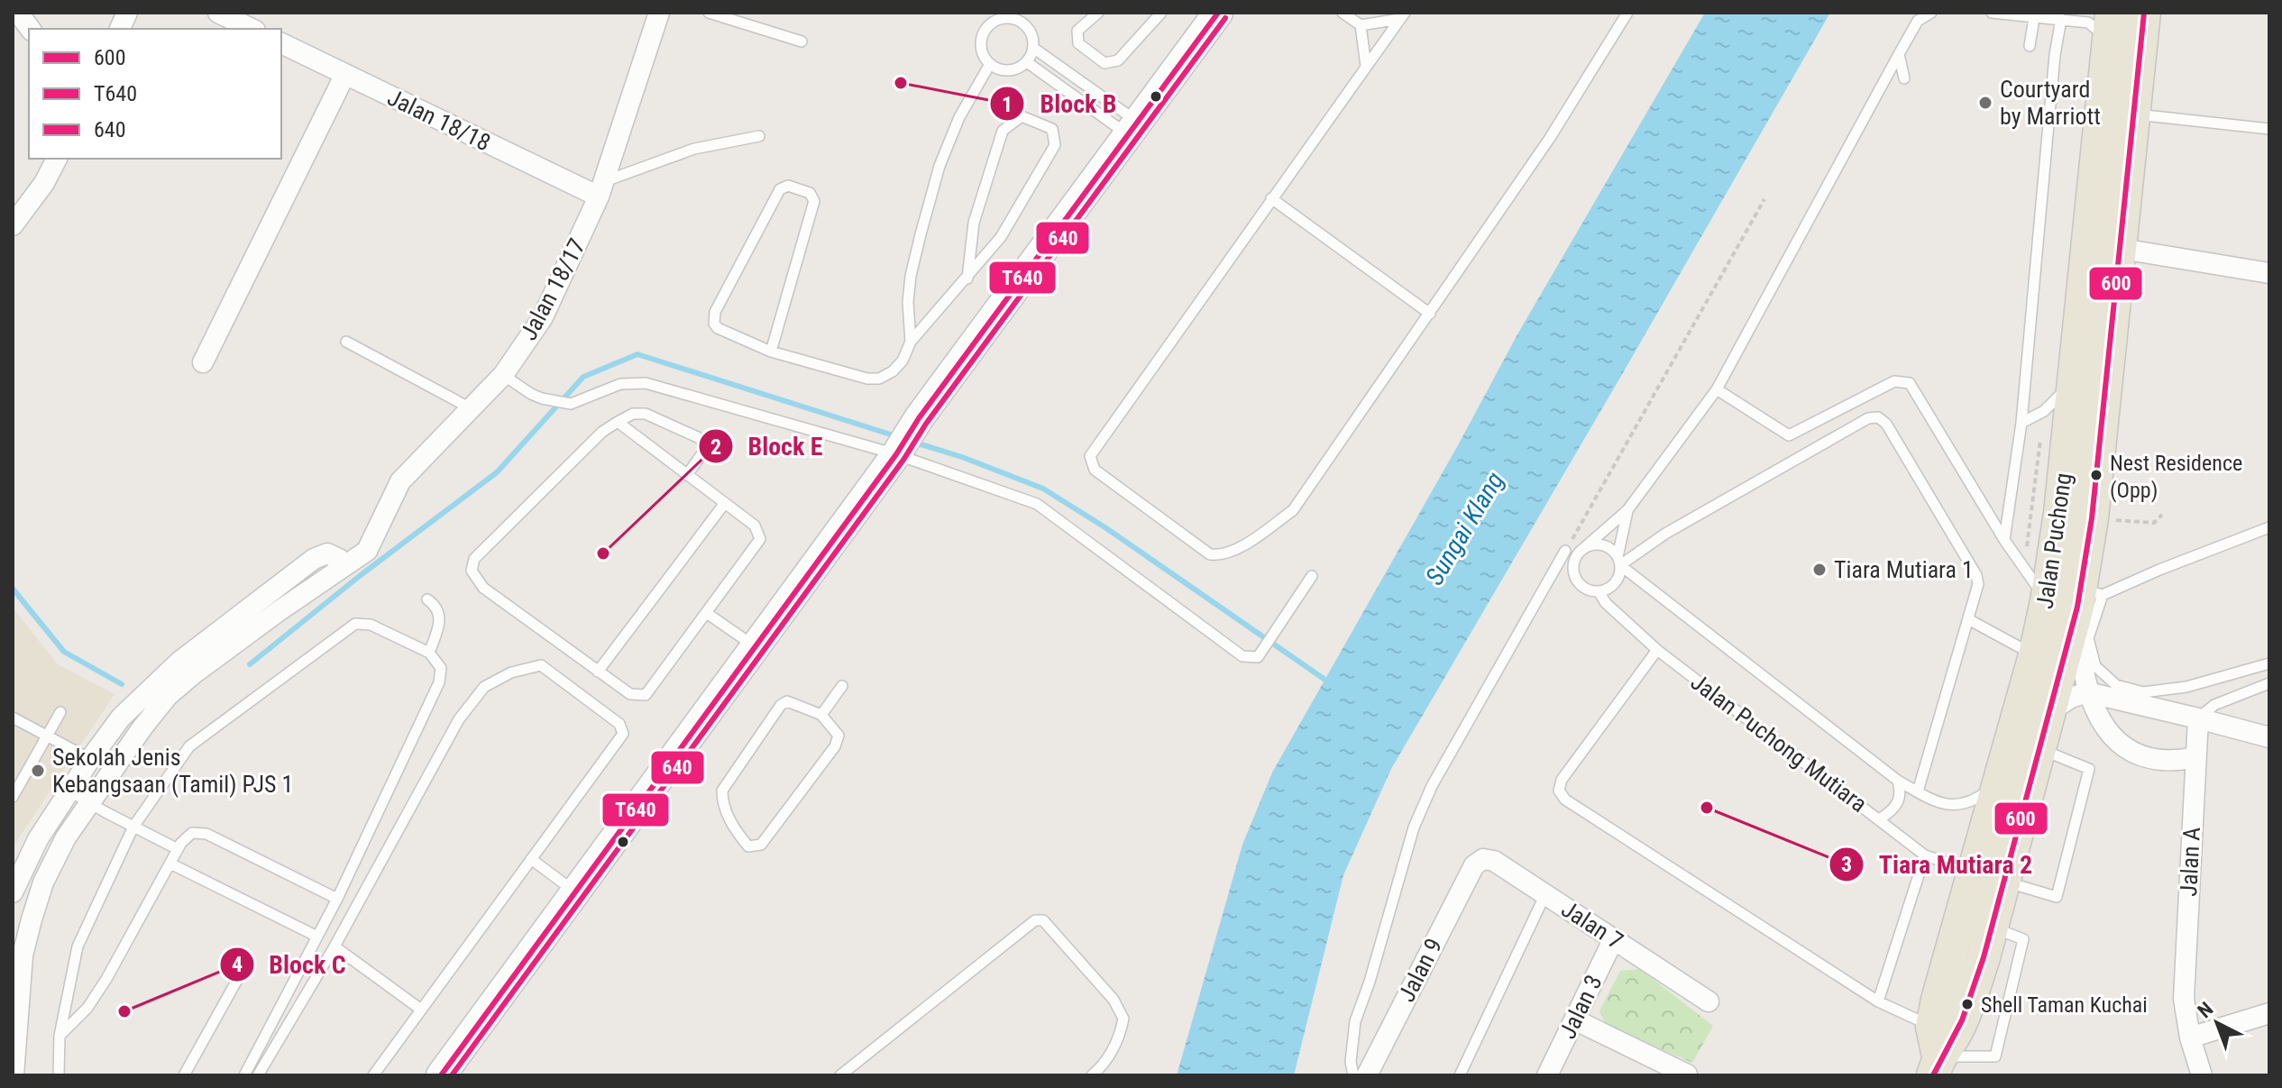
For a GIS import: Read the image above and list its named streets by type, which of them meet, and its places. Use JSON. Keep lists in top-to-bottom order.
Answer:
{
  "streets": {
    "main road": ["Jalan Puchong"],
    "street": [
      "Jalan 18/18",
      "Jalan 18/17",
      "Jalan A",
      "Jalan 7",
      "Jalan 9",
      "Jalan 3"
    ],
    "lane": ["Jalan Puchong Mutiara"]
  },
  "crossings": [
    ["Jalan 18/18", "Jalan 18/17"],
    ["Jalan Puchong", "Jalan Puchong Mutiara"],
    ["Jalan 7", "Jalan 9"],
    ["Jalan 7", "Jalan 3"]
  ],
  "water": ["Sungai Klang"],
  "places": [
    "Block B",
    "Courtyard by Marriott",
    "Nest Residence (Opp)",
    "Block E",
    "Tiara Mutiara 1",
    "Sekolah Jenis Kebangsaan (Tamil) PJS 1",
    "Tiara Mutiara 2",
    "Shell Taman Kuchai",
    "Block C"
  ],
  "lines": ["transit line 600", "transit line T640", "transit line 640"],
  "legend": ["600", "T640", "640"],
  "north": "top left"
}
